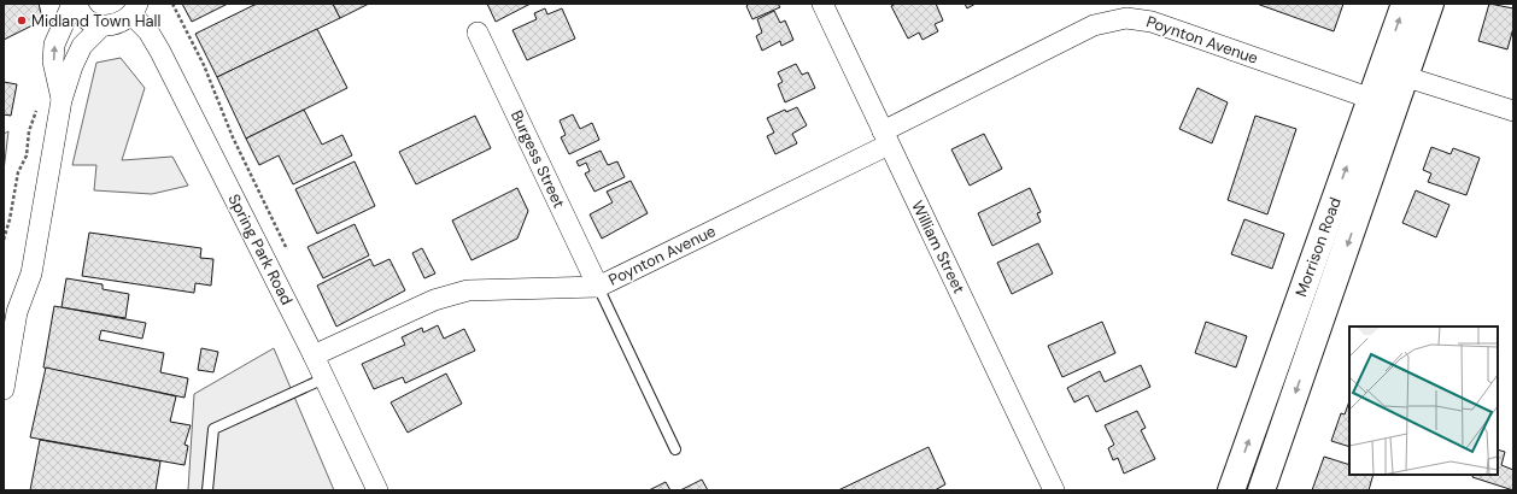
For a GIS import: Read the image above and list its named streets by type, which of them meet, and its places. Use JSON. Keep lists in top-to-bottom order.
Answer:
{
  "streets": {
    "main road": ["Morrison Road"],
    "street": [
      "Poynton Avenue",
      "Burgess Street",
      "William Street",
      "Spring Park Road"
    ]
  },
  "crossings": [
    ["Poynton Avenue", "Burgess Street"],
    ["Poynton Avenue", "William Street"],
    ["Poynton Avenue", "Morrison Road"],
    ["Poynton Avenue", "Spring Park Road"]
  ],
  "places": ["Midland Town Hall"]
}
